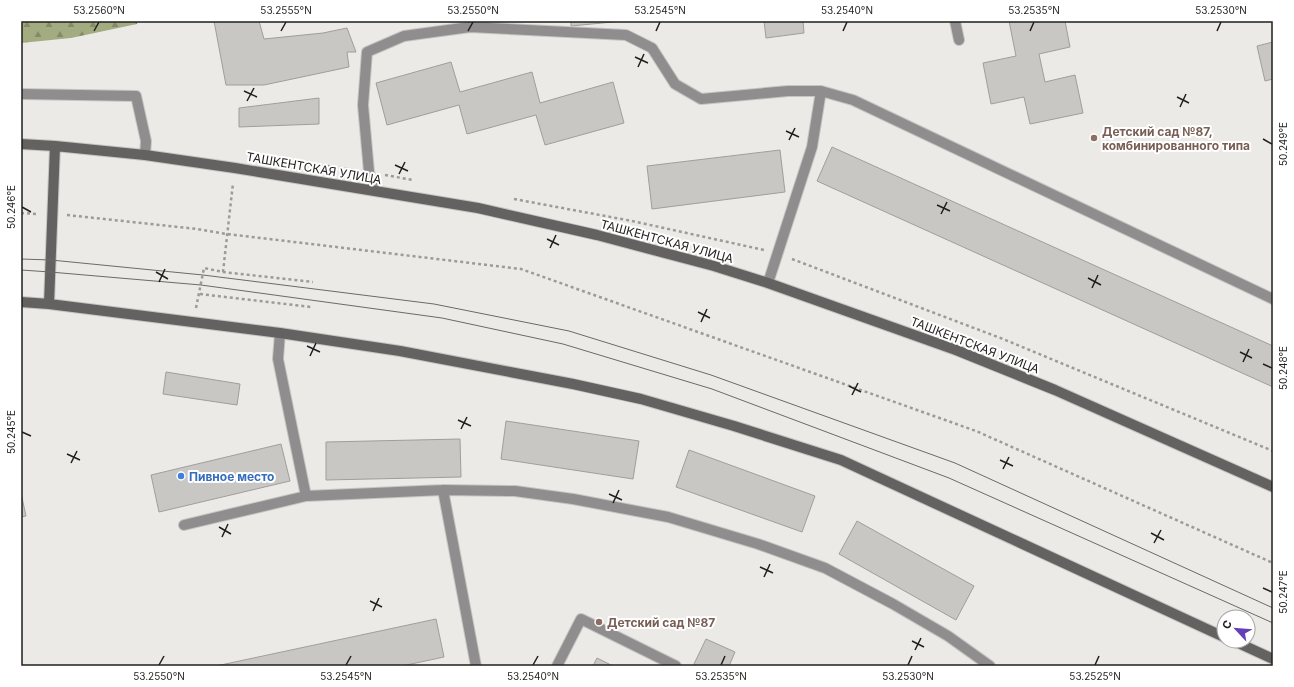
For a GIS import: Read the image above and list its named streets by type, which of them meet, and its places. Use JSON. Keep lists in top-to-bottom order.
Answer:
{
  "streets": {
    "main road": ["ТАШКЕНТСКАЯ УЛИЦА"]
  },
  "places": ["Детский сад №87, комбинированного типа", "Пивное место", "Детский сад №87"],
  "north": "top left",
  "coordinates": [
    "53.2560°N",
    "53.2555°N",
    "53.2550°N",
    "53.2545°N",
    "53.2540°N",
    "53.2535°N",
    "53.2530°N",
    "50.249°E",
    "50.246°E",
    "50.248°E",
    "50.245°E",
    "50.247°E",
    "53.2525°N"
  ]
}
